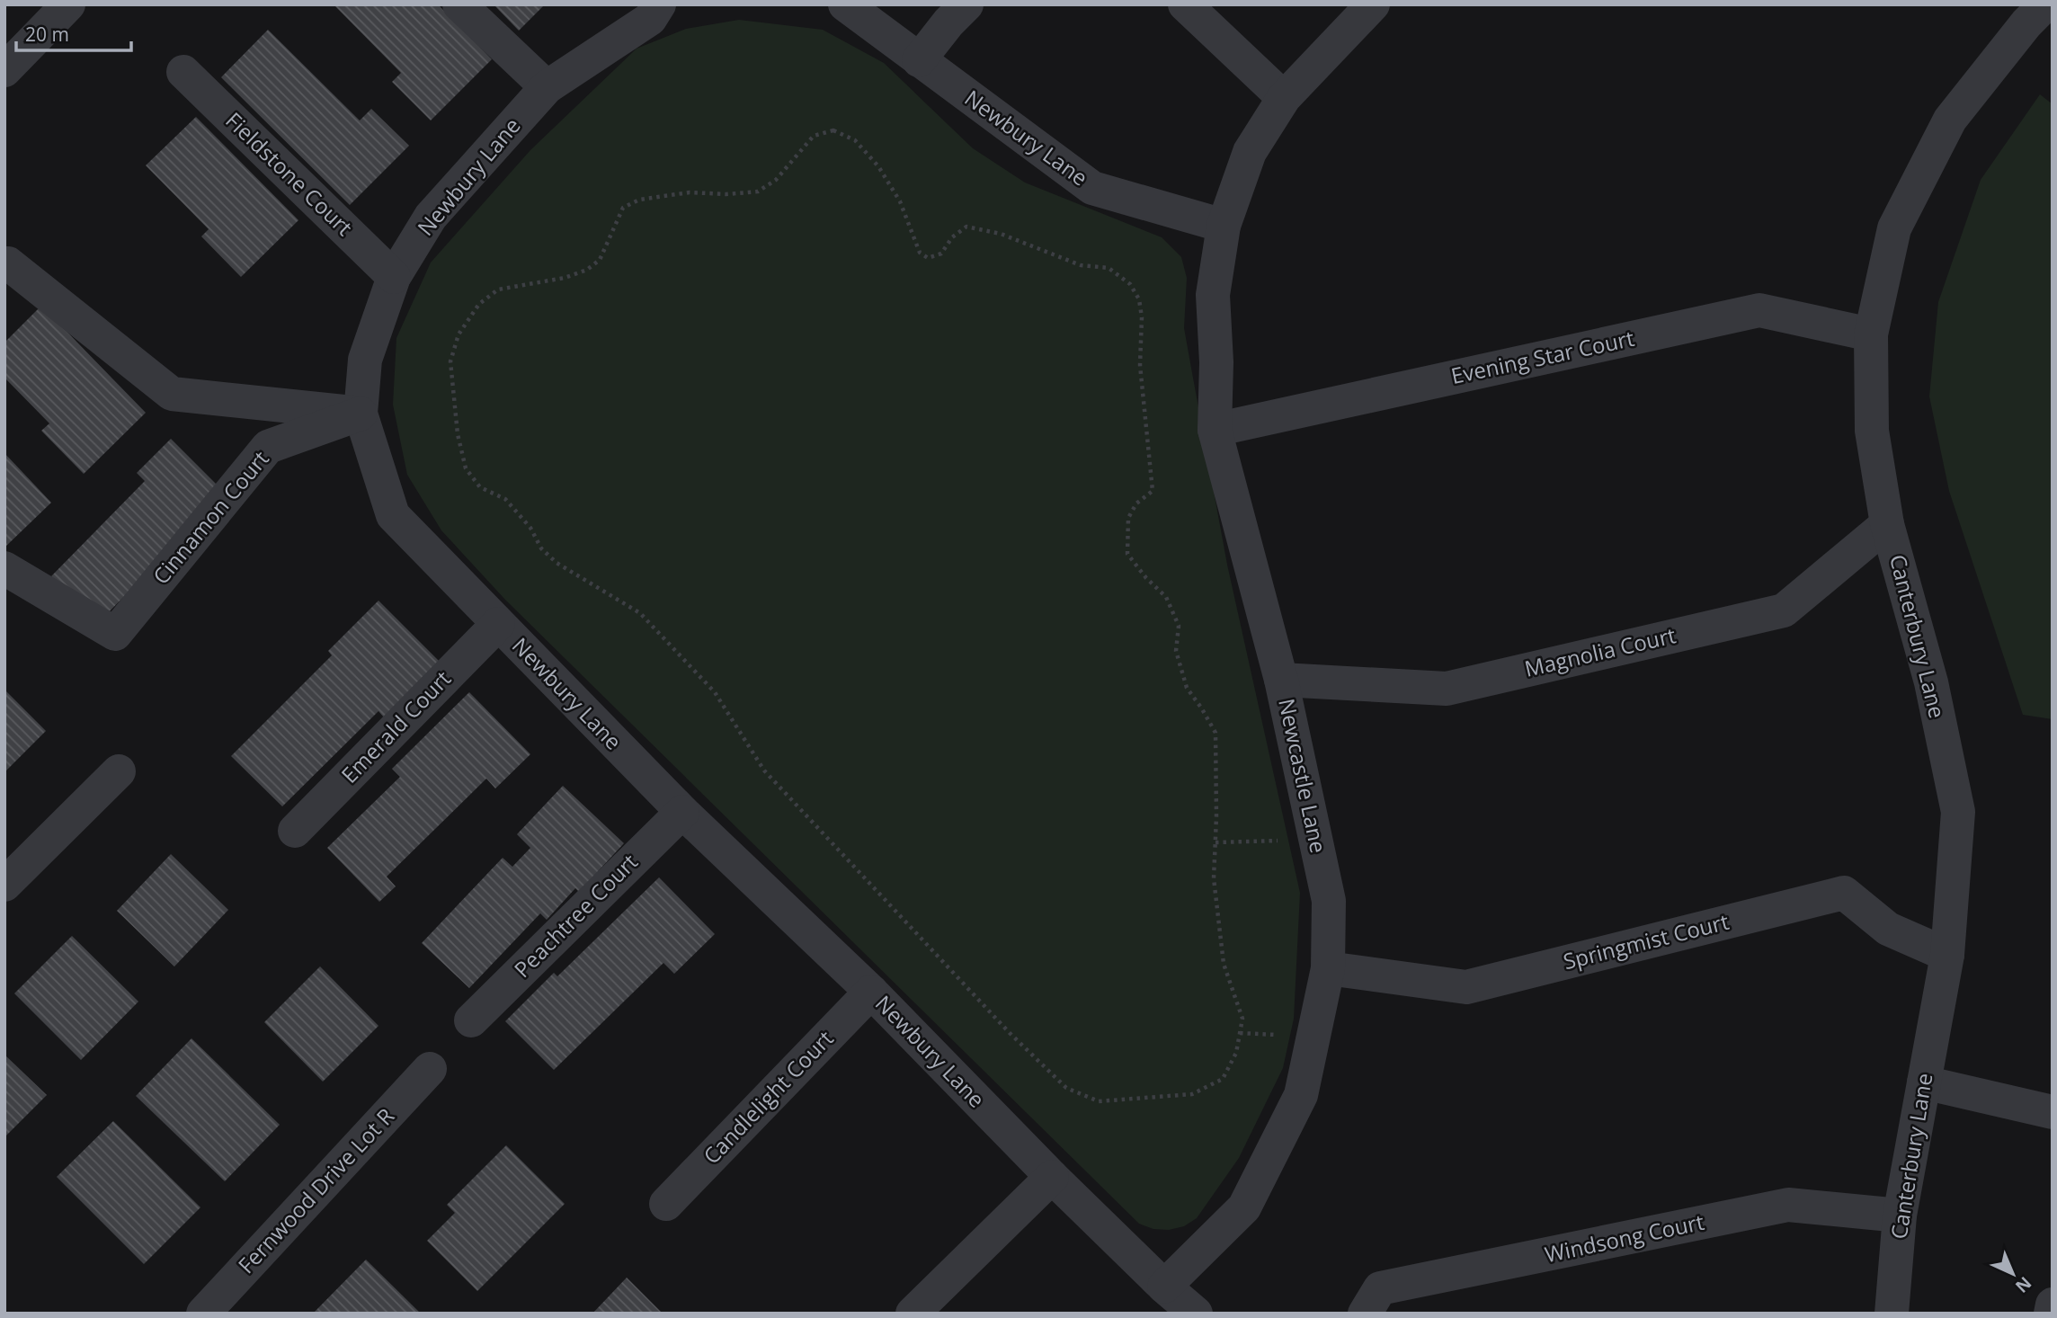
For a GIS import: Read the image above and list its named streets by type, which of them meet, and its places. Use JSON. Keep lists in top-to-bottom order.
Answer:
{
  "streets": {
    "street": [
      "Newbury Lane",
      "Fieldstone Court",
      "Evening Star Court",
      "Cinnamon Court",
      "Canterbury Lane",
      "Magnolia Court",
      "Emerald Court",
      "Newcastle Lane",
      "Peachtree Court",
      "Springmist Court",
      "Candlelight Court",
      "Fernwood Drive Lot R",
      "Windsong Court"
    ]
  },
  "crossings": [
    ["Newbury Lane", "Fieldstone Court"],
    ["Newbury Lane", "Cinnamon Court"],
    ["Newbury Lane", "Emerald Court"],
    ["Newbury Lane", "Newcastle Lane"],
    ["Newbury Lane", "Peachtree Court"],
    ["Newbury Lane", "Candlelight Court"],
    ["Evening Star Court", "Canterbury Lane"],
    ["Evening Star Court", "Newcastle Lane"],
    ["Canterbury Lane", "Magnolia Court"],
    ["Canterbury Lane", "Springmist Court"],
    ["Canterbury Lane", "Windsong Court"],
    ["Magnolia Court", "Newcastle Lane"],
    ["Newcastle Lane", "Springmist Court"]
  ],
  "scale_bar": "20 m",
  "north": "bottom right"
}
